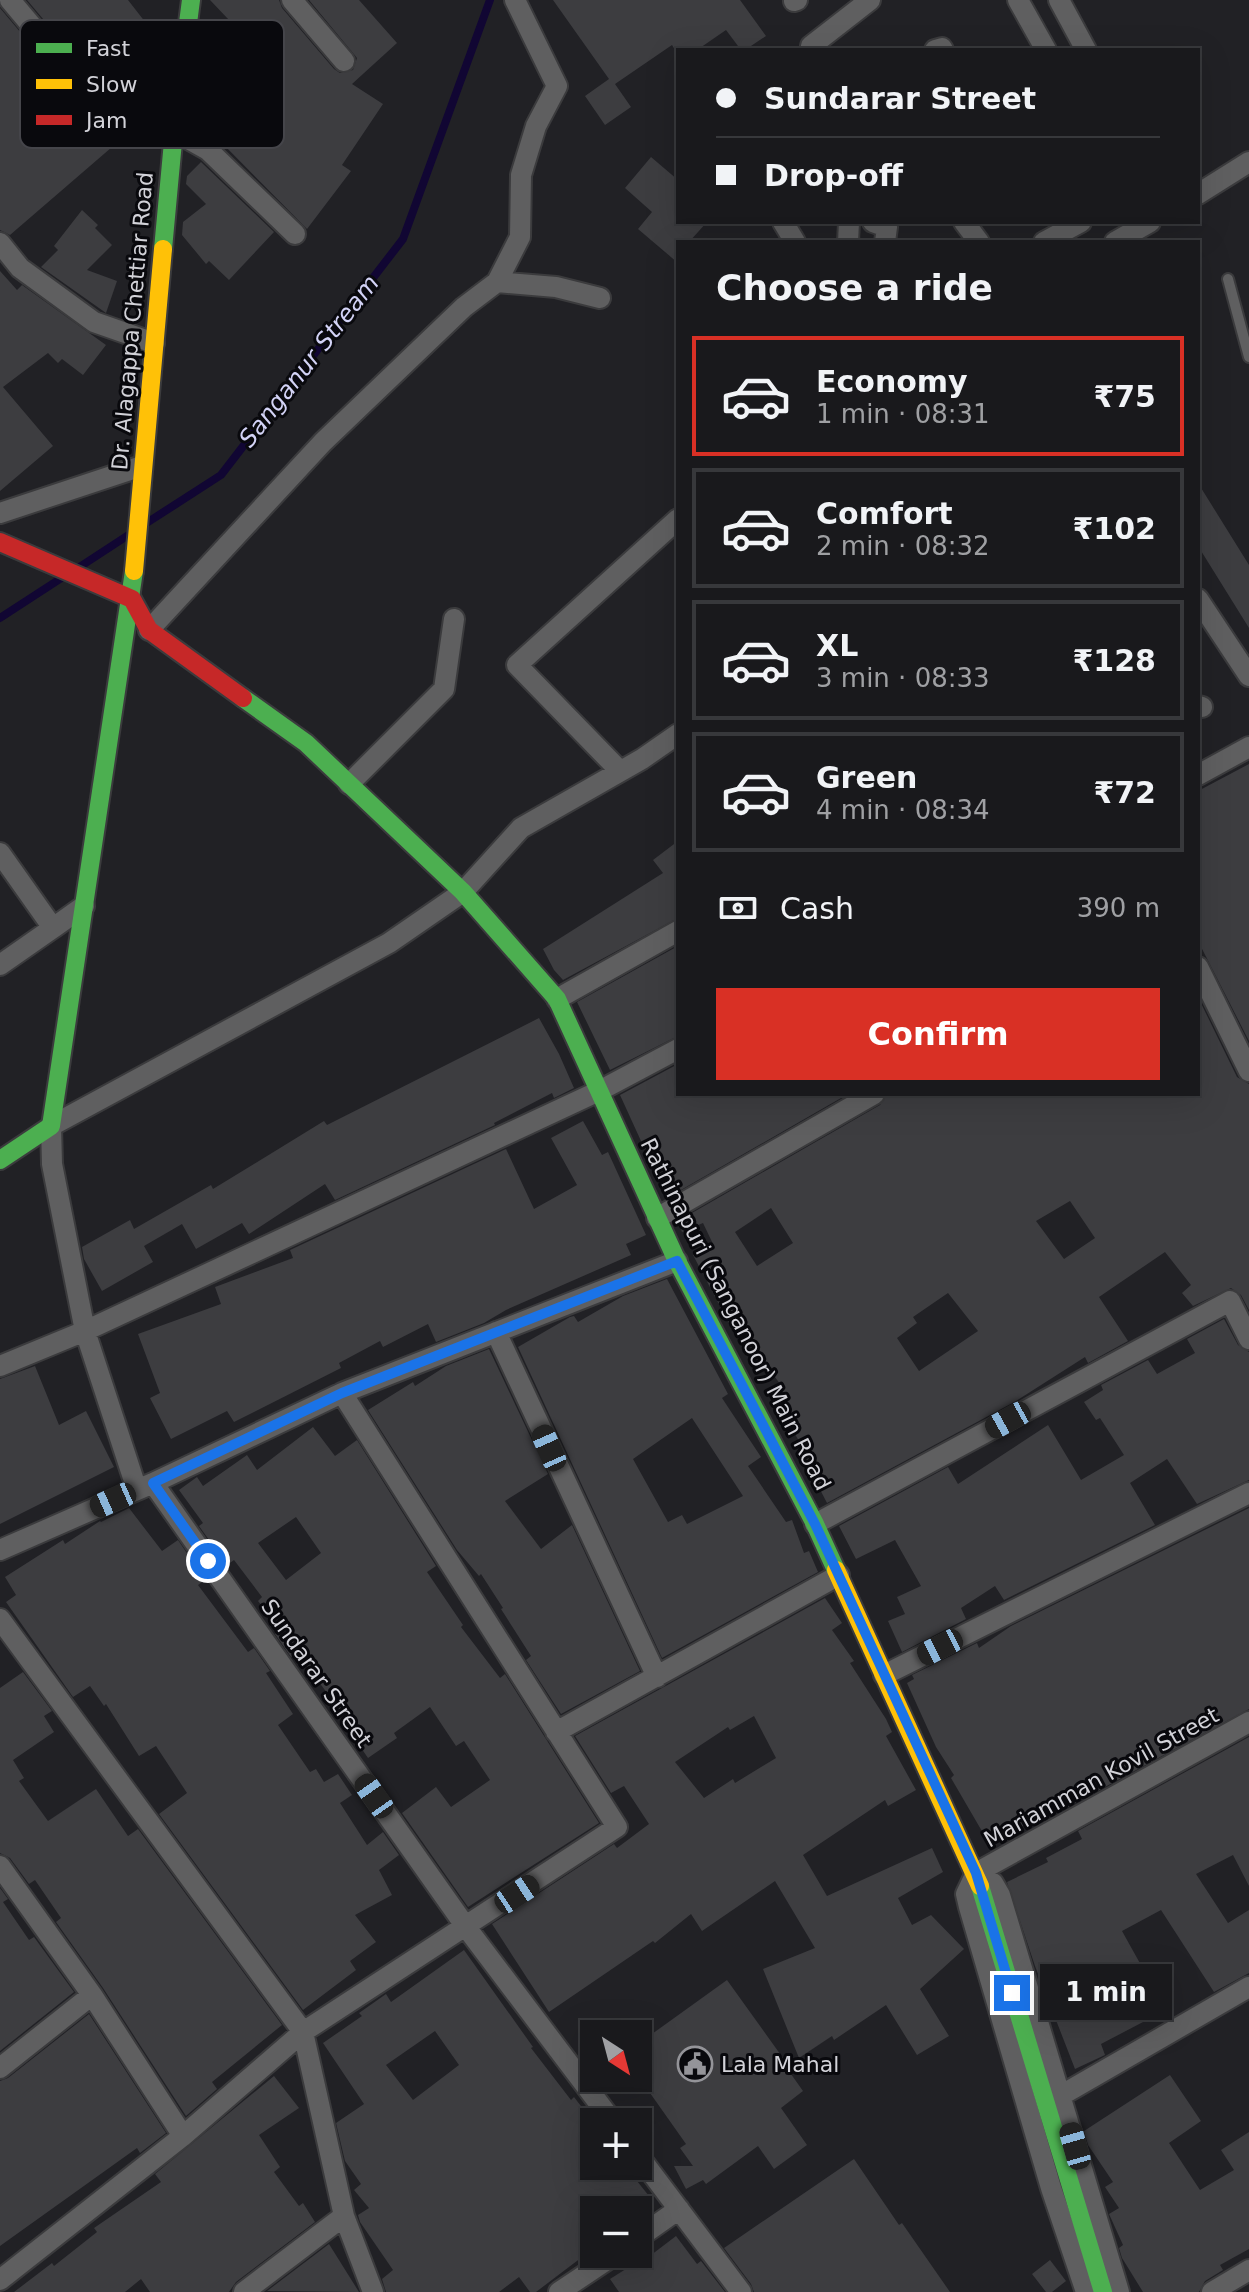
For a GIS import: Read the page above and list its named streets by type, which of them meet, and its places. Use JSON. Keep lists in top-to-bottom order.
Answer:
{
  "streets": {
    "street": [
      "Dr. Alagappa Chettiar Road",
      "Rathinapuri (Sanganoor) Main Road",
      "Sundarar Street",
      "Mariamman Kovil Street"
    ]
  },
  "crossings": [
    ["Dr. Alagappa Chettiar Road", "Rathinapuri (Sanganoor) Main Road"],
    ["Dr. Alagappa Chettiar Road", "Sundarar Street"],
    ["Rathinapuri (Sanganoor) Main Road", "Mariamman Kovil Street"]
  ],
  "water": ["Sanganur Stream"],
  "places": {
    "public building": ["Lala Mahal"]
  },
  "legend": ["Fast", "Slow", "Jam"],
  "north": "bottom right",
  "page": {
    "banner": ["Sundarar Street", "Drop-off"],
    "heading": "Choose a ride",
    "list": [
      {
        "name": "Economy",
        "note": "1 min · 08:31",
        "value": "₹75"
      },
      {
        "name": "Comfort",
        "note": "2 min · 08:32",
        "value": "₹102"
      },
      {
        "name": "XL",
        "note": "3 min · 08:33",
        "value": "₹128"
      },
      {
        "name": "Green",
        "note": "4 min · 08:34",
        "value": "₹72"
      }
    ],
    "pay": ["Cash", "390 m"],
    "buttons": "Confirm",
    "bubble": "1 min",
    "map_buttons": ["+", "−"]
  }
}
